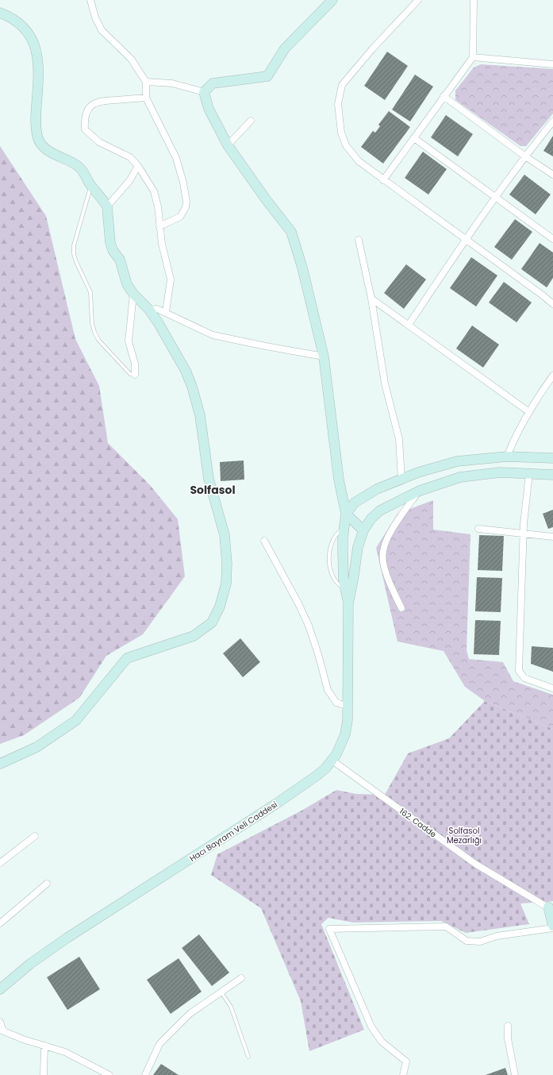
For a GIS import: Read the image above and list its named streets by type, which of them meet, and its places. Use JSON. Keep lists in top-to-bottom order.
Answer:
{
  "streets": {
    "street": ["162. Cadde", "Hacı Bayram Veli Caddesi"]
  },
  "crossings": [
    ["162. Cadde", "Hacı Bayram Veli Caddesi"]
  ],
  "districts": ["Solfasol"],
  "parks": ["Solfasol Mezarlığı"]
}
